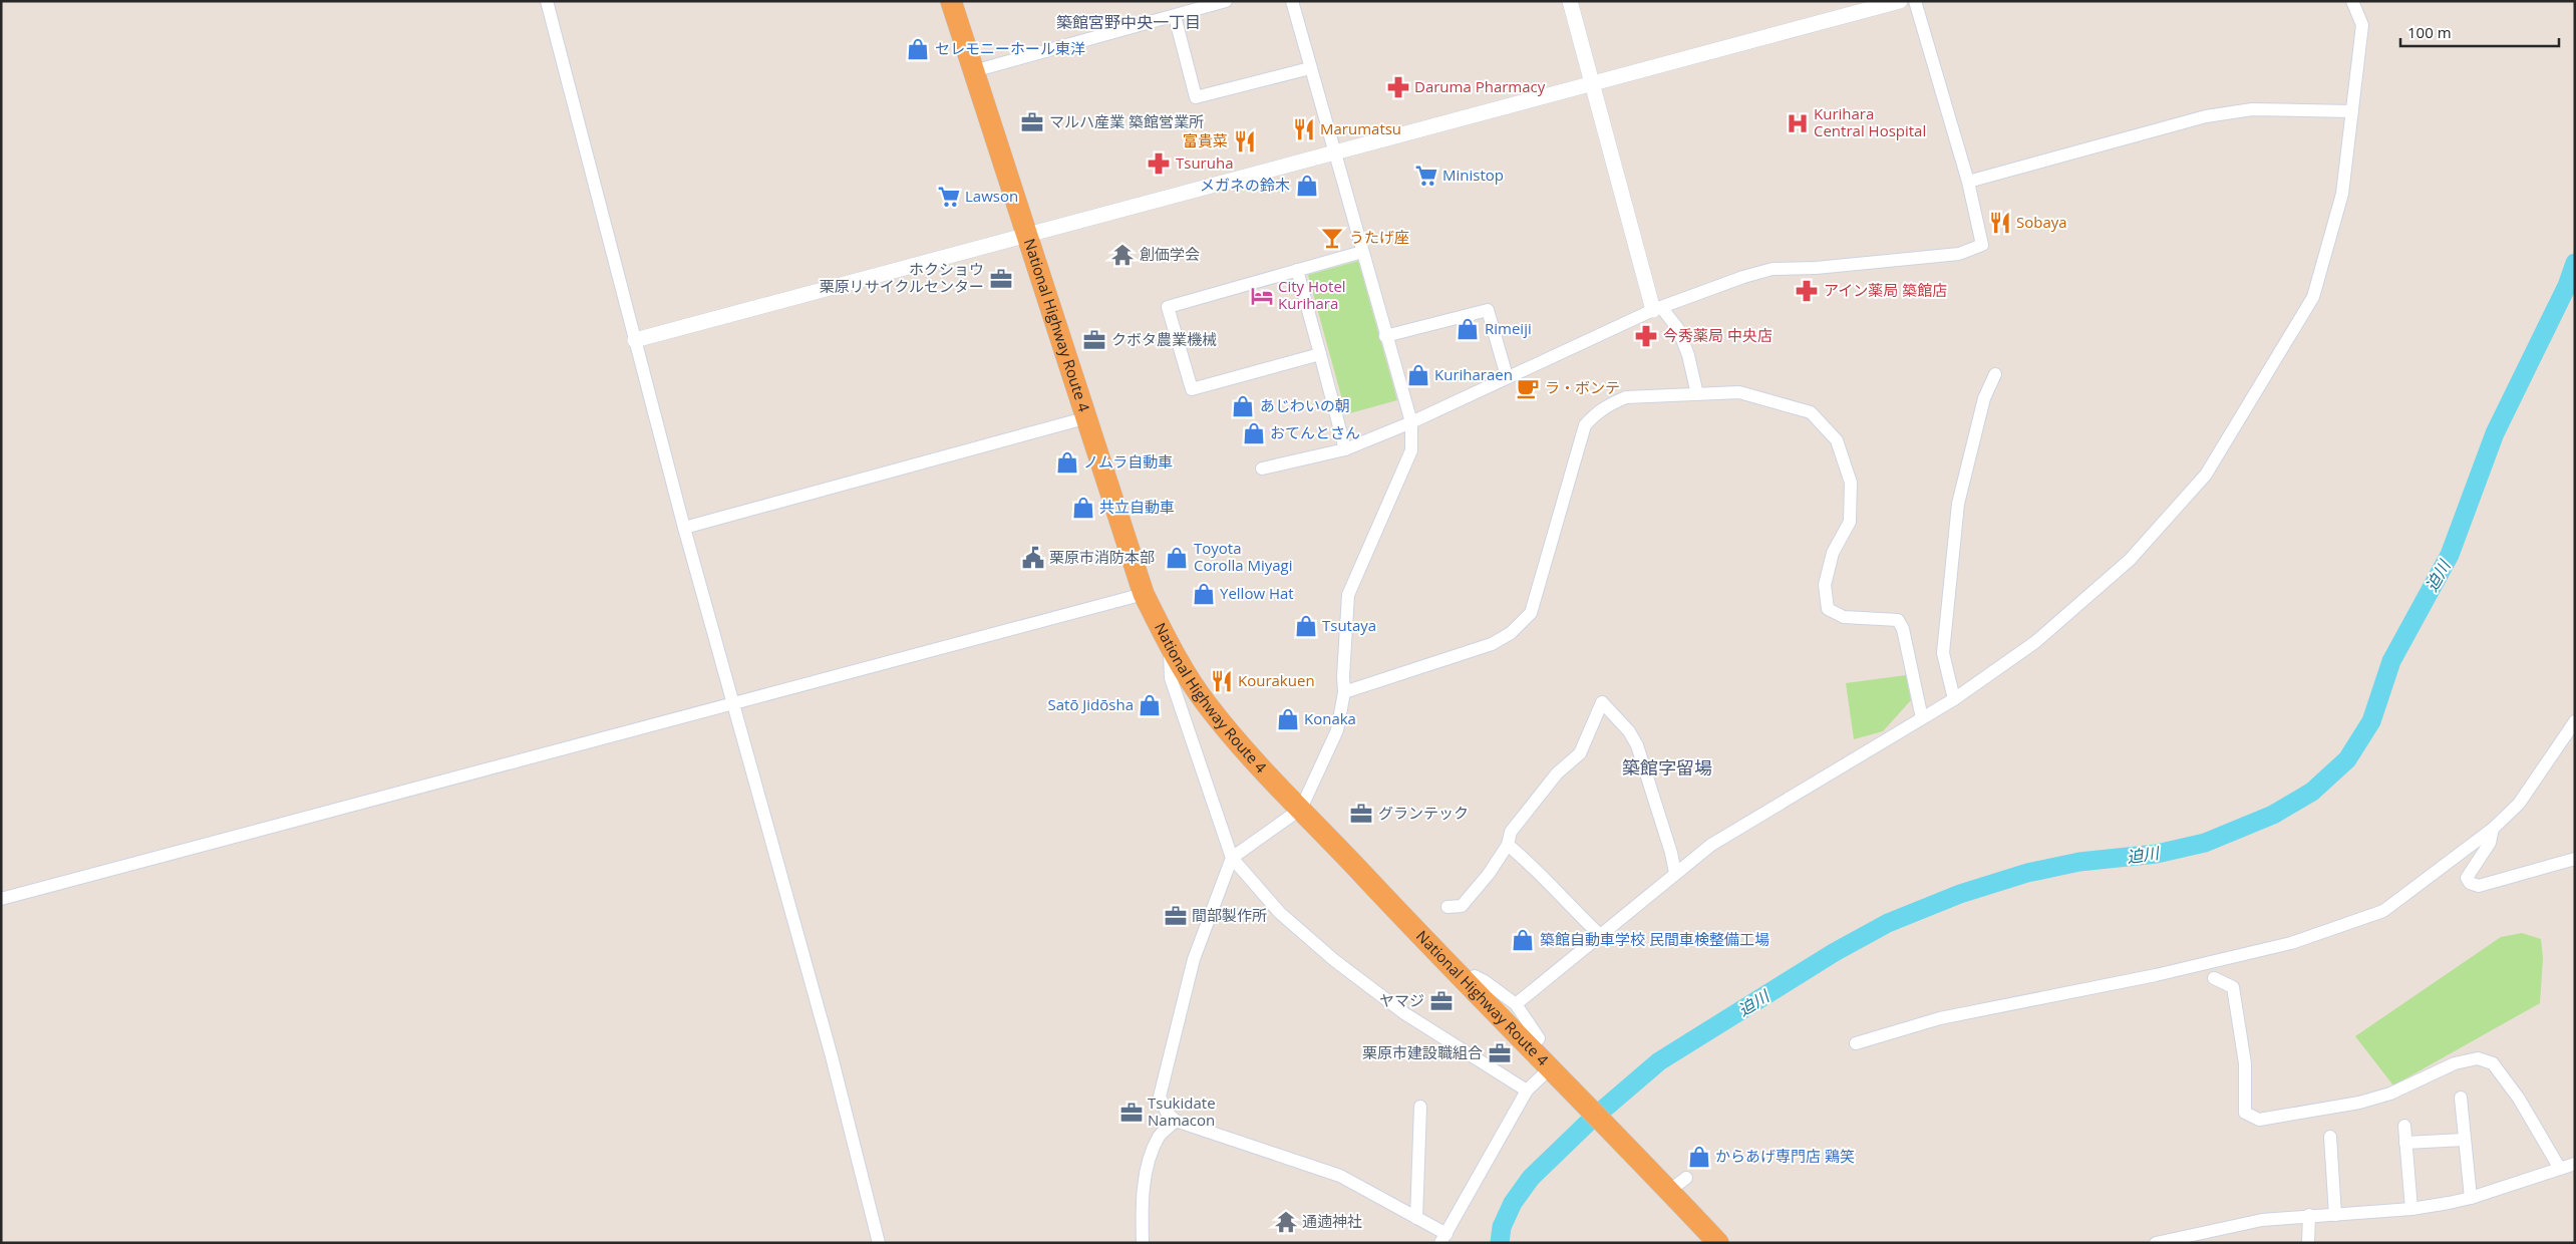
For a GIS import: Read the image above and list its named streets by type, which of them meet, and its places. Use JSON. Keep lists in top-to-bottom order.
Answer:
{
  "streets": {
    "highway": ["National Highway Route 4"]
  },
  "districts": ["築館宮野中央一丁目", "築館字留場"],
  "water": ["迫川"],
  "places": {
    "shop": [
      "セレモニーホール東洋",
      "メガネの鈴木",
      "Rimeiji",
      "Kuriharaen",
      "あじわいの朝",
      "おてんとさん",
      "ノムラ自動車",
      "共立自動車",
      "Toyota Corolla Miyagi",
      "Yellow Hat",
      "Tsutaya",
      "Satō Jidōsha",
      "Konaka",
      "築館自動車学校 民間車検整備工場",
      "からあげ専門店 鶏笑"
    ],
    "pharmacy": [
      "Daruma Pharmacy",
      "Tsuruha",
      "アイン薬局 築館店",
      "今秀薬局 中央店"
    ],
    "office": [
      "マルハ産業 築館営業所",
      "ホクショウ 栗原リサイクルセンター",
      "クボタ農業機械",
      "グランテック",
      "間部製作所",
      "ヤマジ",
      "栗原市建設職組合",
      "Tsukidate Namacon"
    ],
    "hospital": ["Kurihara Central Hospital"],
    "restaurant": [
      "Marumatsu",
      "富貴菜",
      "Sobaya",
      "Kourakuen"
    ],
    "supermarket": ["Ministop", "Lawson"],
    "bar": ["うたげ座"],
    "temple": ["創価学会", "通遖神社"],
    "hotel": ["City Hotel Kurihara"],
    "cafe": ["ラ・ボンテ"],
    "public building": ["栗原市消防本部"]
  },
  "scale_bar": "100 m"
}
